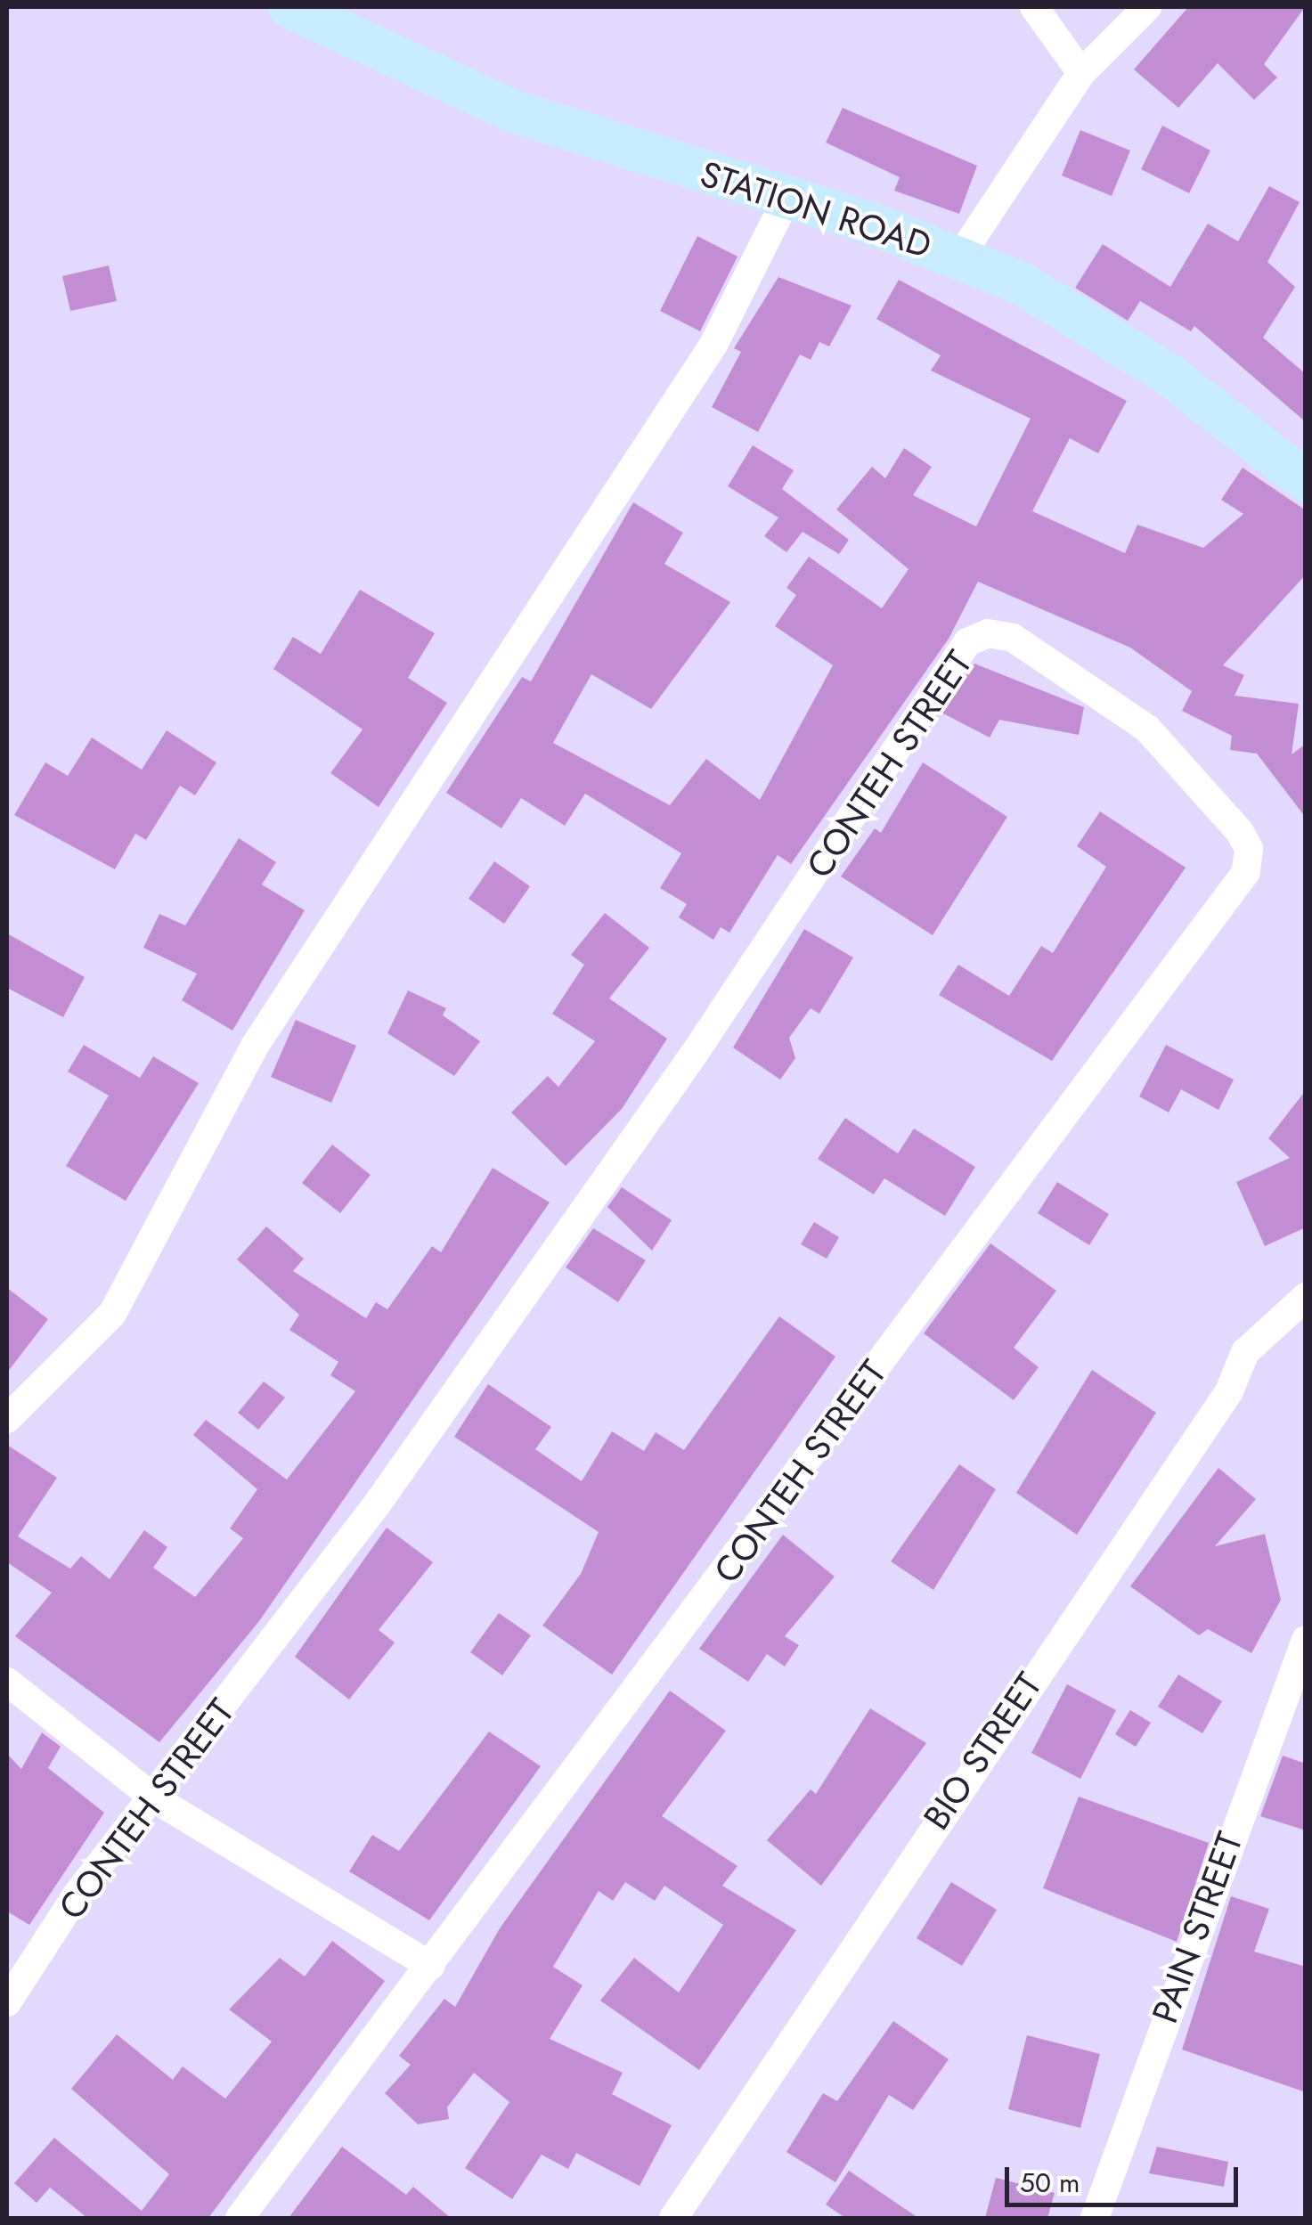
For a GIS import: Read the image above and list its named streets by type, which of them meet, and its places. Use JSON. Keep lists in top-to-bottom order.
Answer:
{
  "streets": {
    "main road": ["STATION ROAD"],
    "street": ["CONTEH STREET", "BIO STREET", "PAIN STREET"]
  },
  "scale_bar": "50 m"
}
